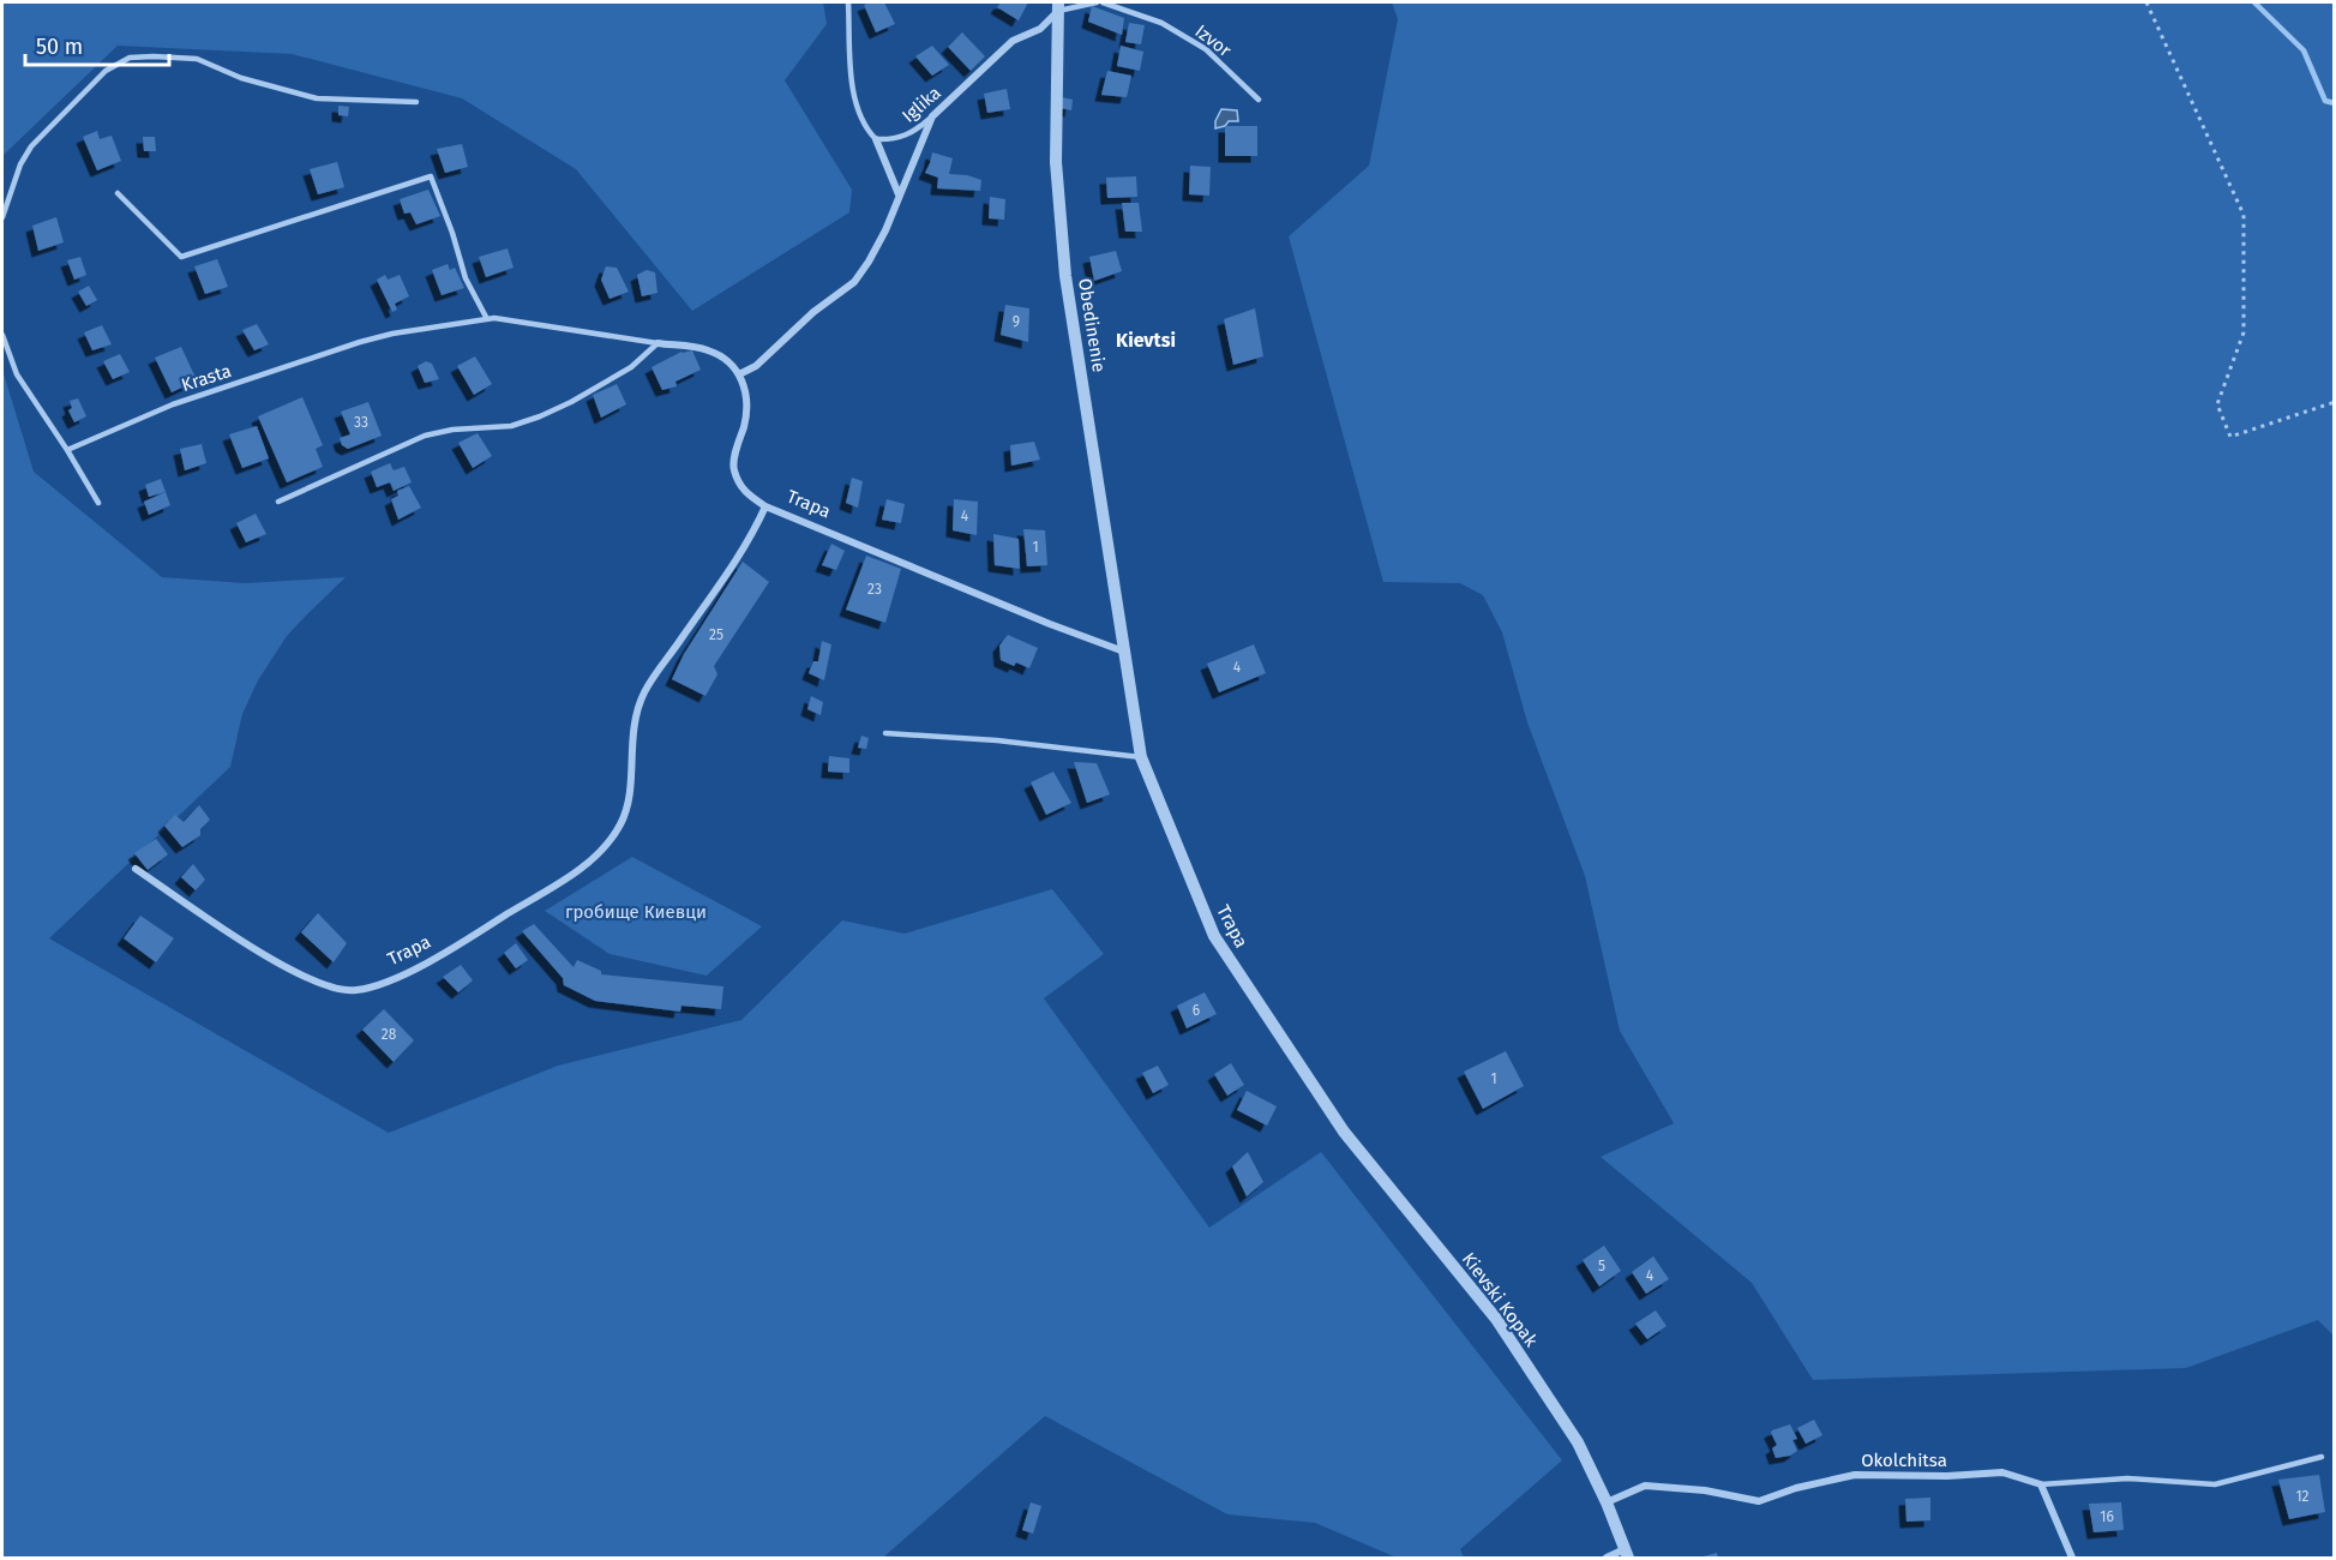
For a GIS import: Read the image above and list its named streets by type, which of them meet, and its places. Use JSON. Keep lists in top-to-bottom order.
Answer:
{
  "streets": {
    "street": [
      "Iglika",
      "Obedinenie",
      "Krasta",
      "Trapa",
      "Kievski Kopak",
      "Okolchitsa"
    ],
    "lane": ["Izvor"]
  },
  "crossings": [
    ["Iglika", "Obedinenie"],
    ["Obedinenie", "Trapa"],
    ["Trapa", "Kievski Kopak"],
    ["Kievski Kopak", "Okolchitsa"]
  ],
  "districts": ["Kievtsi"],
  "parks": ["гробище Киевци"],
  "house_numbers": [
    "9",
    "33",
    "4",
    "1",
    "23",
    "25",
    "4",
    "6",
    "28",
    "1",
    "5",
    "4",
    "12",
    "16"
  ],
  "scale_bar": "50 m"
}
